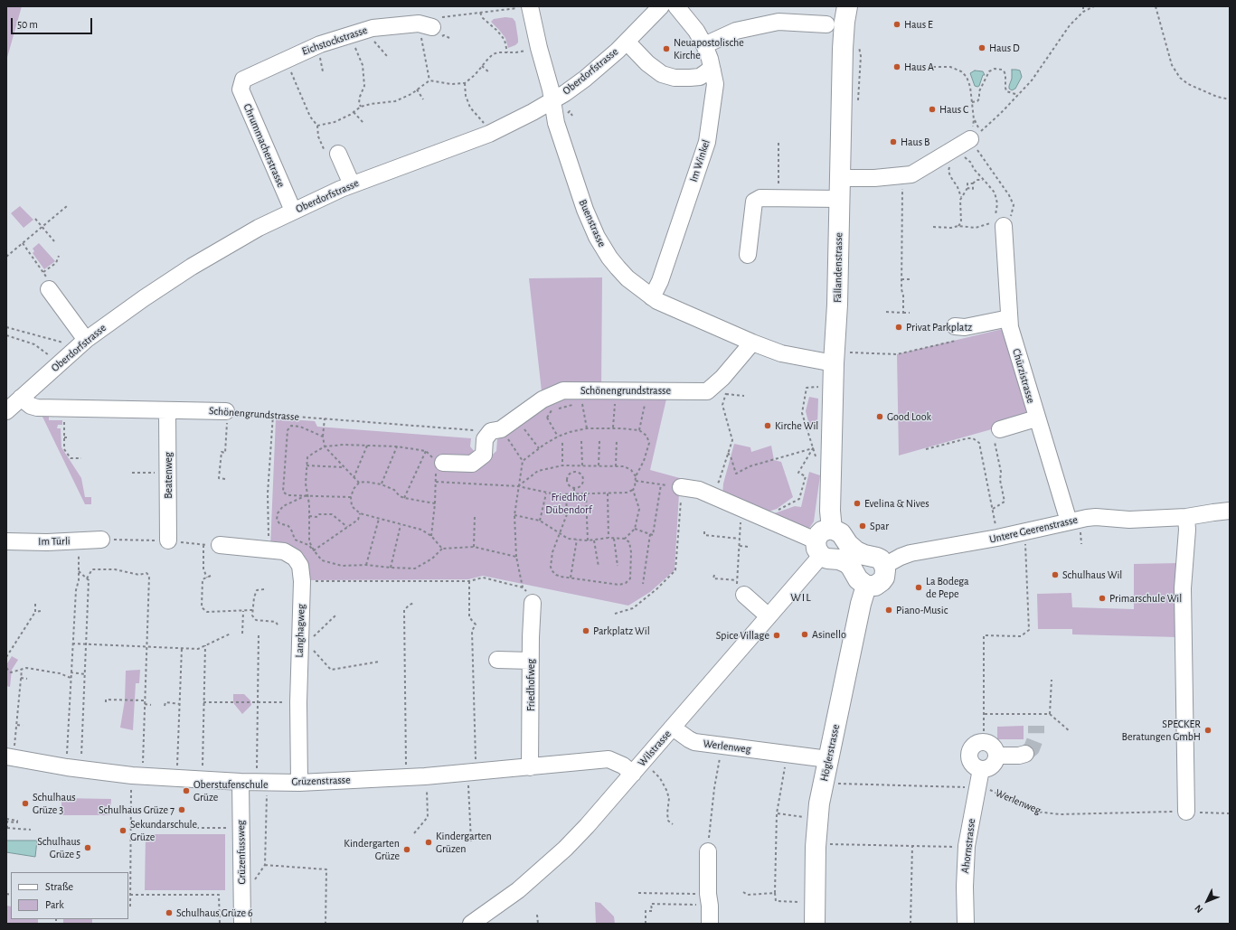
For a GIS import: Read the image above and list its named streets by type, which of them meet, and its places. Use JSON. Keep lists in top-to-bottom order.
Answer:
{
  "streets": {
    "main road": ["Fällandenstrasse", "Höglerstrasse"],
    "street": [
      "Eichstockstrasse",
      "Oberdorfstrasse",
      "Chrummacherstrasse",
      "Im Winkel",
      "Buenstrasse",
      "Chürzistrasse",
      "Schönengrundstrasse",
      "Beatenweg",
      "Untere Geerenstrasse",
      "Im Türli",
      "Langhagweg",
      "Friedhofweg",
      "Werlenweg",
      "Wilstrasse",
      "Grüzenstrasse",
      "Ahornstrasse",
      "Grüzenfussweg"
    ]
  },
  "crossings": [
    ["Eichstockstrasse", "Chrummacherstrasse"],
    ["Oberdorfstrasse", "Chrummacherstrasse"],
    ["Oberdorfstrasse", "Buenstrasse"],
    ["Oberdorfstrasse", "Schönengrundstrasse"],
    ["Im Winkel", "Buenstrasse"],
    ["Buenstrasse", "Fällandenstrasse"],
    ["Buenstrasse", "Schönengrundstrasse"],
    ["Chürzistrasse", "Untere Geerenstrasse"],
    ["Schönengrundstrasse", "Beatenweg"],
    ["Langhagweg", "Grüzenstrasse"],
    ["Friedhofweg", "Grüzenstrasse"],
    ["Werlenweg", "Wilstrasse"],
    ["Werlenweg", "Höglerstrasse"],
    ["Werlenweg", "Ahornstrasse"],
    ["Wilstrasse", "Grüzenstrasse"],
    ["Grüzenstrasse", "Grüzenfussweg"]
  ],
  "districts": ["WIL"],
  "parks": ["Friedhof Dübendorf"],
  "places": [
    "Haus E",
    "Haus D",
    "Neuapostolische Kirche",
    "Haus A",
    "Haus C",
    "Haus B",
    "Privat Parkplatz",
    "Good Look",
    "Kirche Wil",
    "Evelina & Nives",
    "Spar",
    "Schulhaus Wil",
    "La Bodega de Pepe",
    "Primarschule Wil",
    "Piano-Music",
    "Parkplatz Wil",
    "Asinello",
    "Spice Village",
    "SPECKER Beratungen GmbH",
    "Oberstufenschule Grüze",
    "Schulhaus Grüze 3",
    "Schulhaus Grüze 7",
    "Sekundarschule Grüze",
    "Kindergarten Grüzen",
    "Schulhaus Grüze 5",
    "Kindergarten Grüze",
    "Schulhaus Grüze 6"
  ],
  "legend": ["Straße", "Park"],
  "scale_bar": "50 m",
  "north": "bottom left"
}
